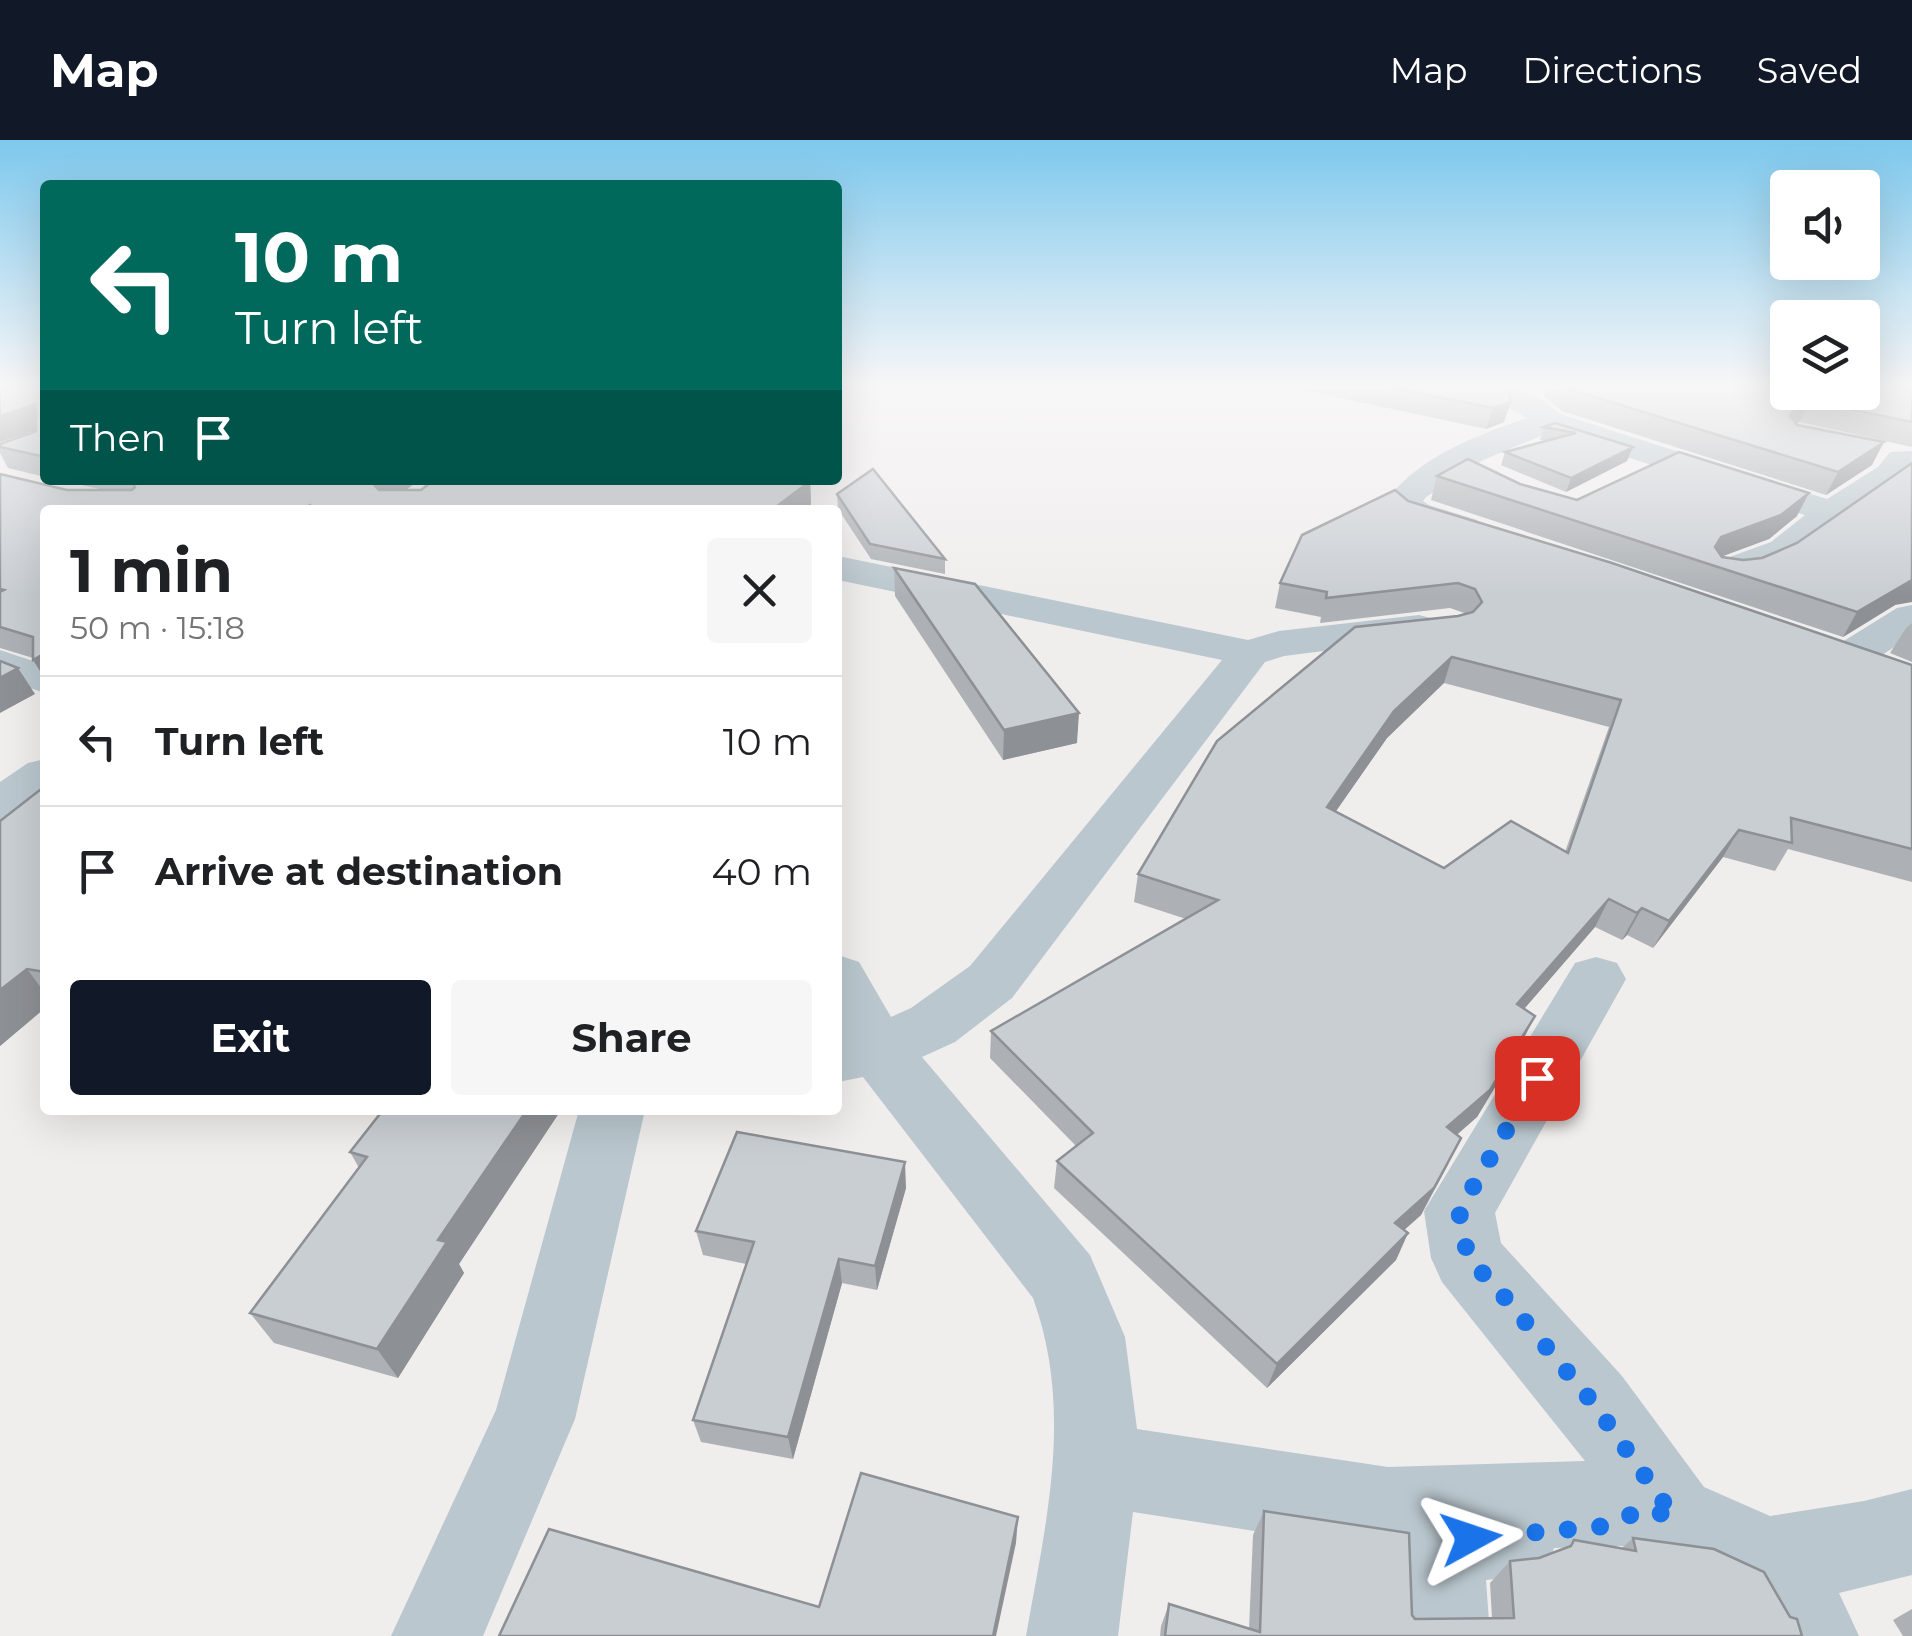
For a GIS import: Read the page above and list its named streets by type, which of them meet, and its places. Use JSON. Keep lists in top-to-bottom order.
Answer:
{
  "page": {
    "header": "Map",
    "nav": ["Map", "Directions", "Saved"],
    "turn": ["10 m", "Turn left"],
    "then": "Then",
    "heading": ["1 min", "50 m · 15:18"],
    "list": [
      {
        "name": "Turn left",
        "value": "10 m"
      },
      {
        "name": "Arrive at destination",
        "value": "40 m"
      }
    ],
    "buttons": ["Exit", "Share"]
  }
}
